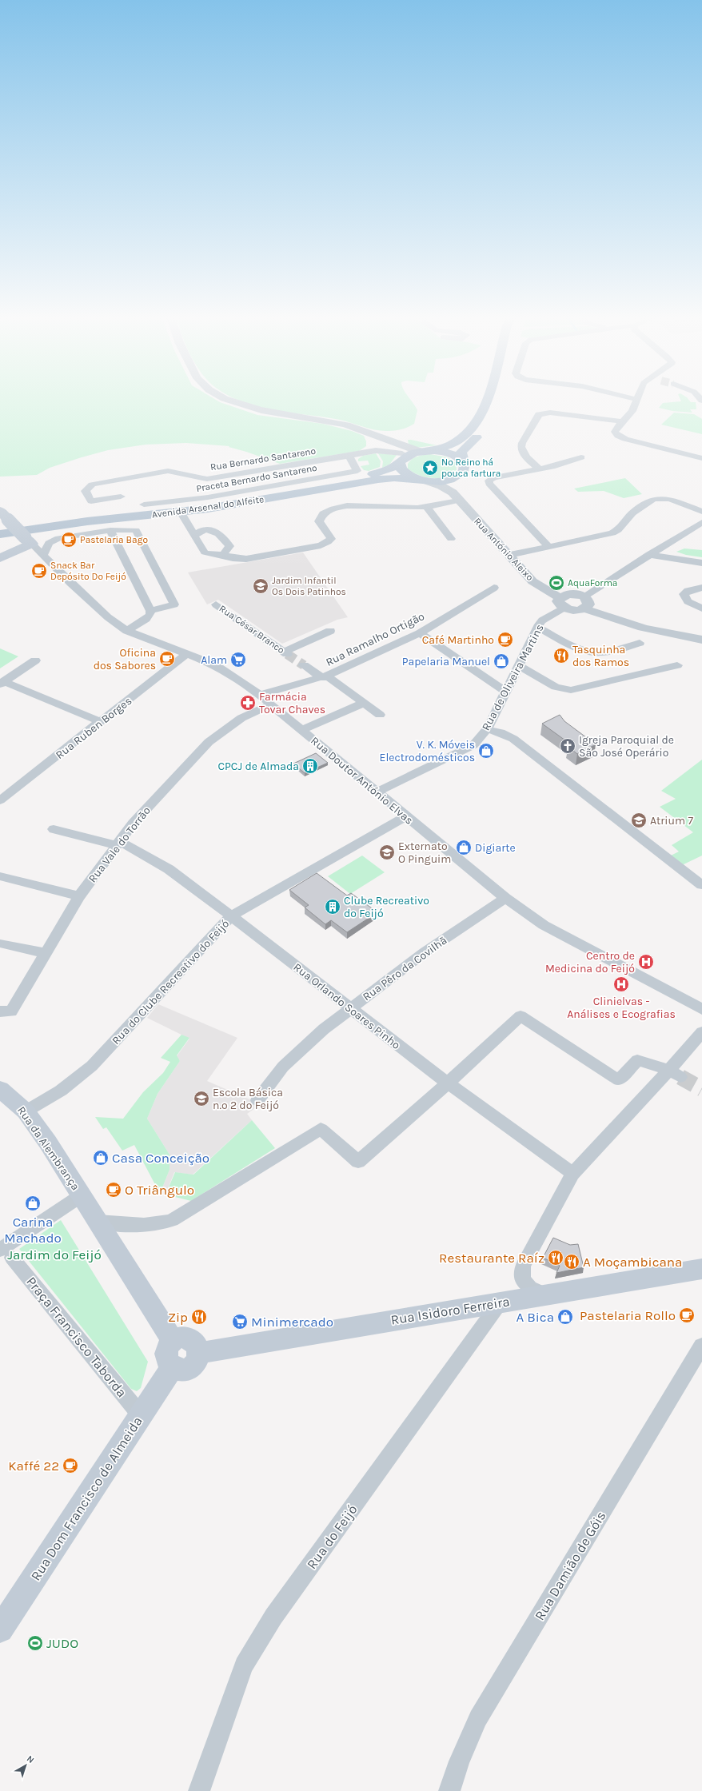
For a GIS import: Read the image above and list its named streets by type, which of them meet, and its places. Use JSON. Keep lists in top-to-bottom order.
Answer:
{
  "streets": {
    "main road": [
      "Avenida Arsenal do Alfeite",
      "Rua da Alembrança",
      "Rua Isidoro Ferreira",
      "Rua Dom Francisco de Almeida"
    ],
    "street": [
      "Rua Bernardo Santareno",
      "Praceta Bernardo Santareno",
      "Rua António Aleixo",
      "Rua César Branco",
      "Rua Ramalho Ortigão",
      "Rua de Oliveira Martins",
      "Rua Ruben Borges",
      "Rua Doutor António Elvas",
      "Rua Vale do Torrão",
      "Rua Pêro da Covilhã",
      "Rua do Clube Recreativo do Feijó",
      "Rua Orlando Soares Pinho",
      "Praça Francisco Taborda",
      "Rua do Feijó",
      "Rua Damião de Góis"
    ]
  },
  "crossings": [
    ["Rua Bernardo Santareno", "Praceta Bernardo Santareno"],
    ["Rua Bernardo Santareno", "Avenida Arsenal do Alfeite"],
    ["Avenida Arsenal do Alfeite", "Rua António Aleixo"],
    ["Rua António Aleixo", "Rua de Oliveira Martins"],
    ["Rua Ramalho Ortigão", "Rua Doutor António Elvas"],
    ["Rua de Oliveira Martins", "Rua Doutor António Elvas"],
    ["Rua Ruben Borges", "Rua Doutor António Elvas"],
    ["Rua Doutor António Elvas", "Rua Vale do Torrão"],
    ["Rua Doutor António Elvas", "Rua Pêro da Covilhã"],
    ["Rua Doutor António Elvas", "Rua do Clube Recreativo do Feijó"],
    ["Rua Vale do Torrão", "Rua Orlando Soares Pinho"],
    ["Rua Pêro da Covilhã", "Rua Orlando Soares Pinho"],
    ["Rua do Clube Recreativo do Feijó", "Rua Orlando Soares Pinho"],
    ["Rua do Clube Recreativo do Feijó", "Rua da Alembrança"],
    ["Rua Isidoro Ferreira", "Rua Dom Francisco de Almeida"],
    ["Rua Isidoro Ferreira", "Rua do Feijó"],
    ["Praça Francisco Taborda", "Rua Dom Francisco de Almeida"]
  ],
  "parks": ["Jardim do Feijó"],
  "places": {
    "place": ["No Reino há pouca fartura"],
    "cafe": [
      "Pastelaria Bago",
      "Snack Bar Depósito Do Feijó",
      "Café Martinho",
      "Oficina dos Sabores",
      "O Triângulo",
      "Pastelaria Rollo",
      "Kaffé 22"
    ],
    "sports": ["AquaForma", "JUDO"],
    "school or university": [
      "Jardim Infantil Os Dois Patinhos",
      "Atrium 7",
      "Externato O Pinguim",
      "Escola Básica n.º 2 do Feijó"
    ],
    "restaurant": [
      "Tasquinha dos Ramos",
      "Restaurante Raíz",
      "A Moçambicana",
      "Zip"
    ],
    "supermarket": ["Alam", "Minimercado"],
    "shop": [
      "Papelaria Manuel",
      "V. K. Móveis Electrodomésticos",
      "Digiarte",
      "Casa Conceição",
      "Carina Machado",
      "A Bica"
    ],
    "pharmacy": ["Farmácia Tovar Chaves"],
    "church": ["Igreja Paroquial de São José Operário"],
    "building": ["CPCJ de Almada", "Clube Recreativo do Feijó"],
    "hospital": ["Centro de Medicina do Feijó", "Clinielvas - Análises e Ecografias"]
  },
  "north": "top right"
}
